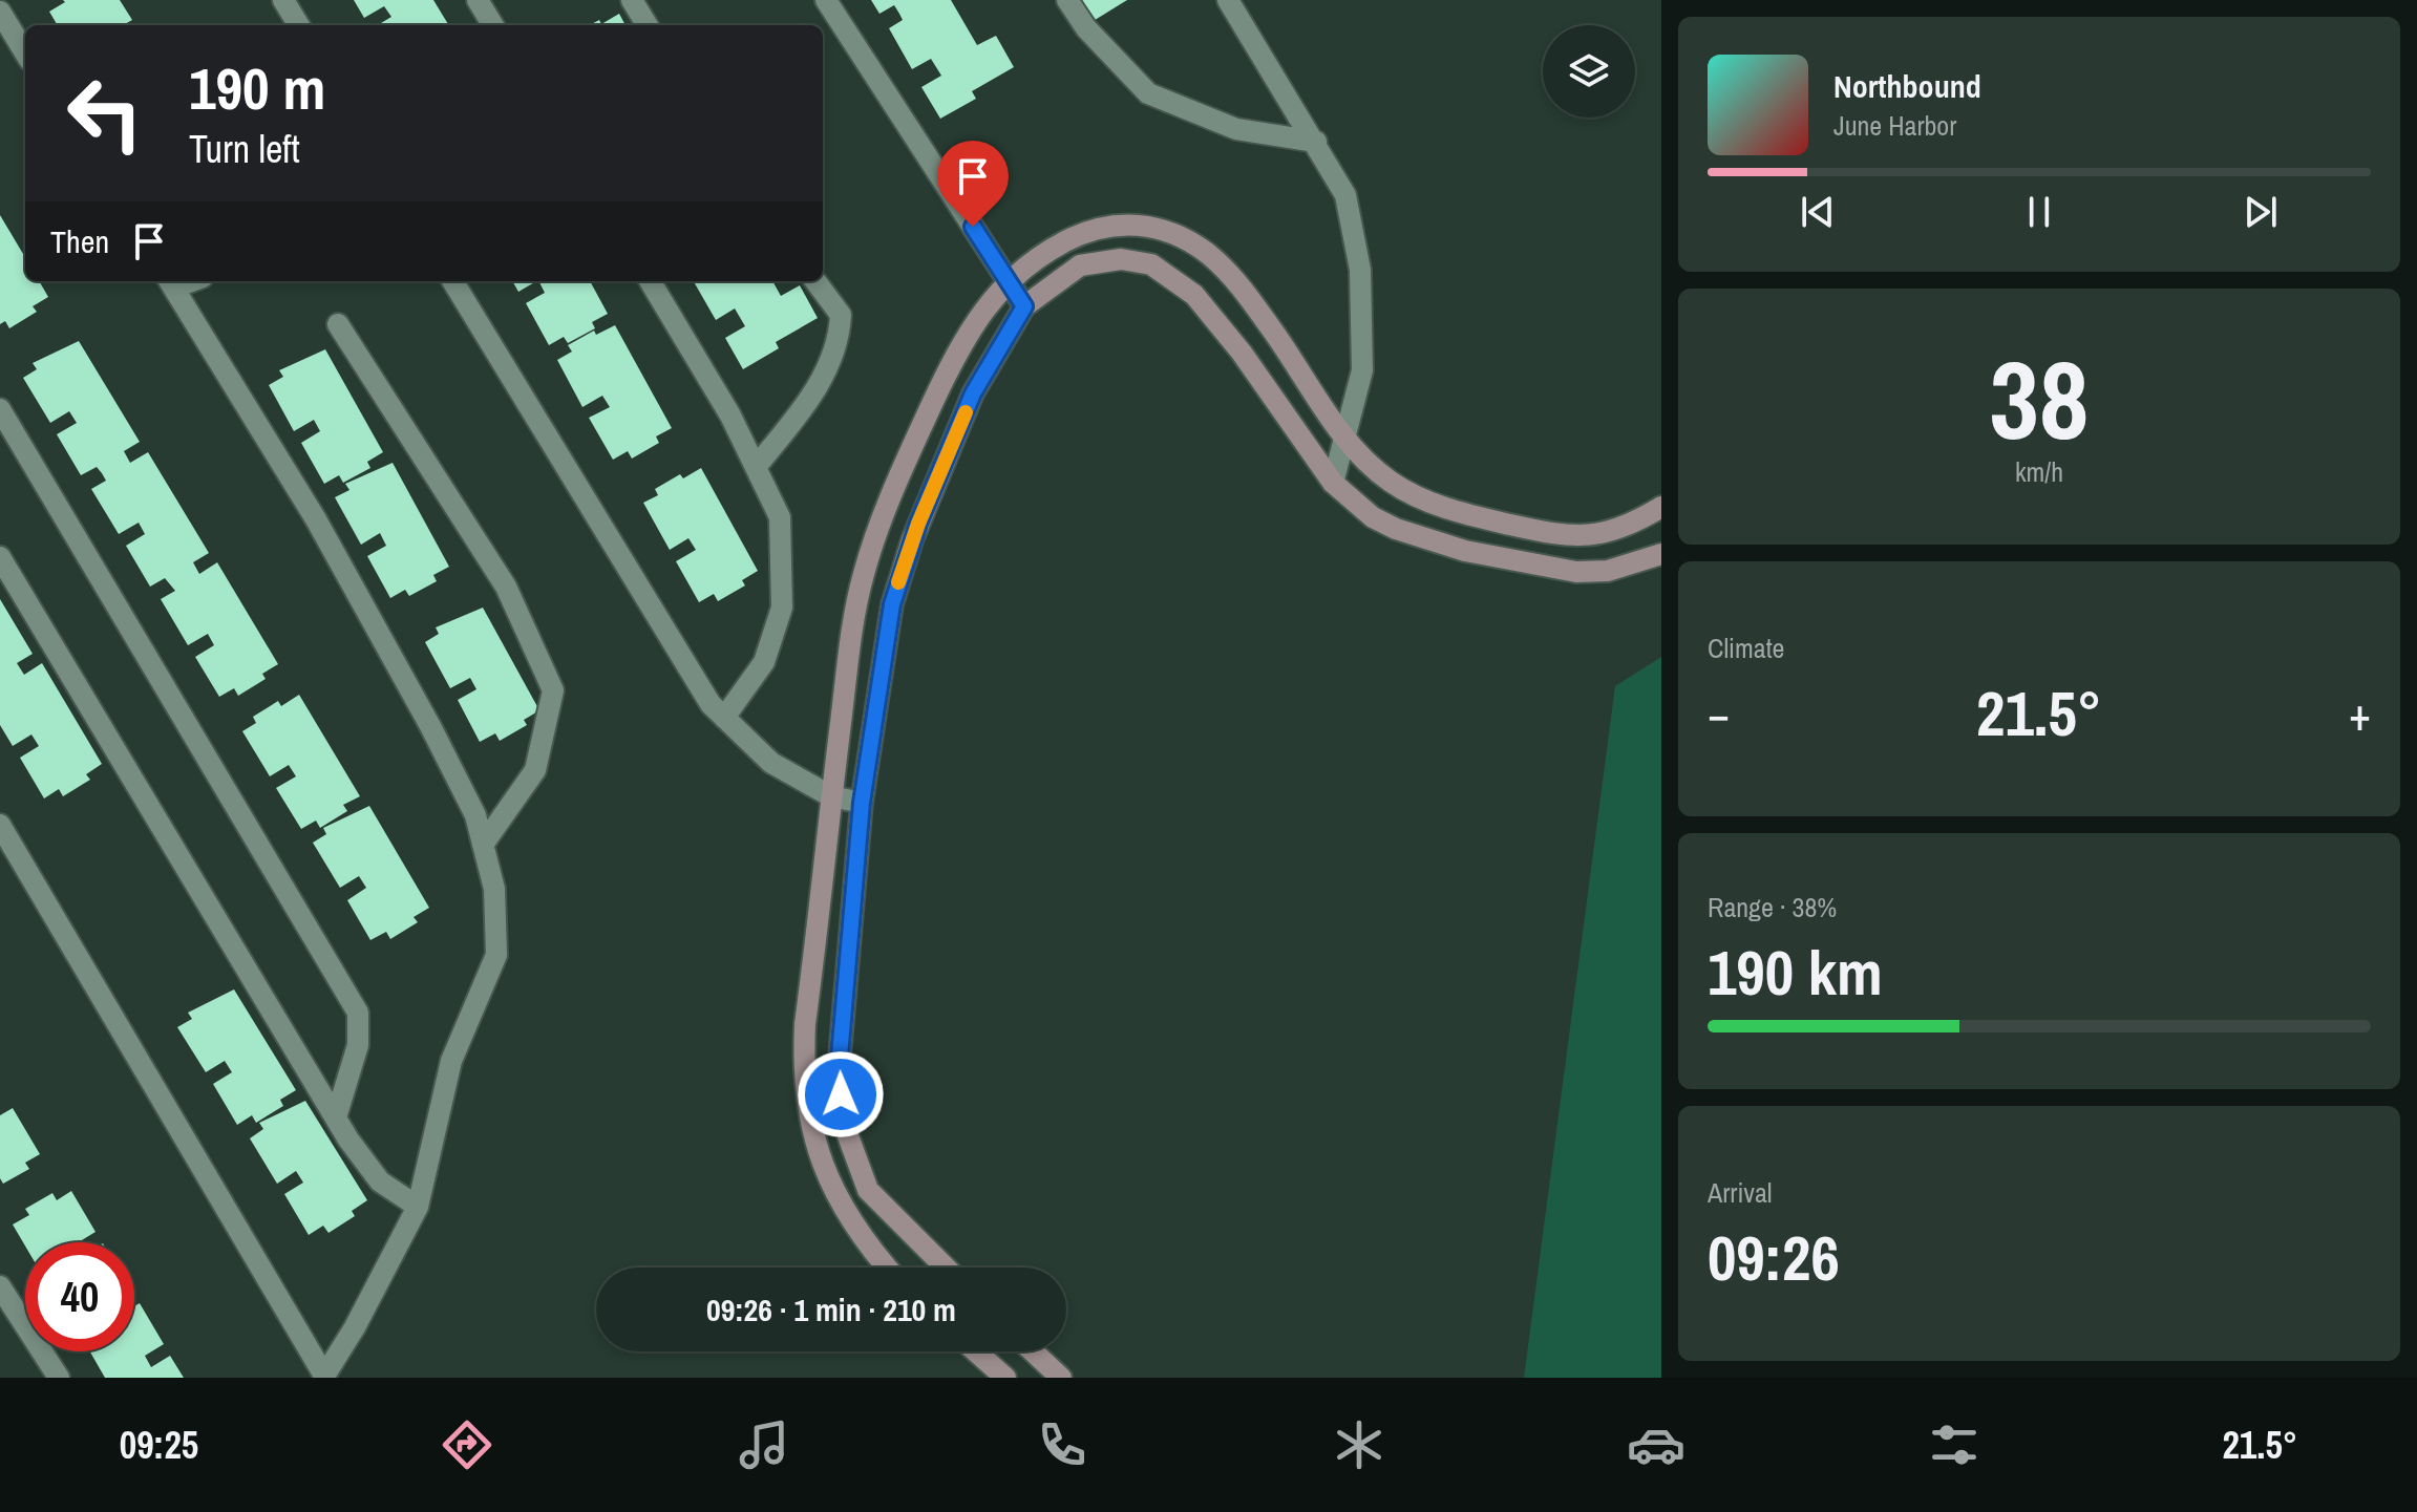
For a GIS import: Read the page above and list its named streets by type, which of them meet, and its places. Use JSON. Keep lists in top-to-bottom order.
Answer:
{
  "page": {
    "turn": ["190 m", "Turn left"],
    "song": ["Northbound", "June Harbor"],
    "then": "Then",
    "tile": [
      ["38", "km/h"],
      "Climate",
      ["Range · 38%", "190 km"],
      ["Arrival", "09:26"]
    ],
    "heat": ["−", "21.5°", "+"],
    "limit": "40",
    "trip": "09:26 · 1 min · 210 m",
    "tabs": ["09:25", "21.5°"]
  }
}
